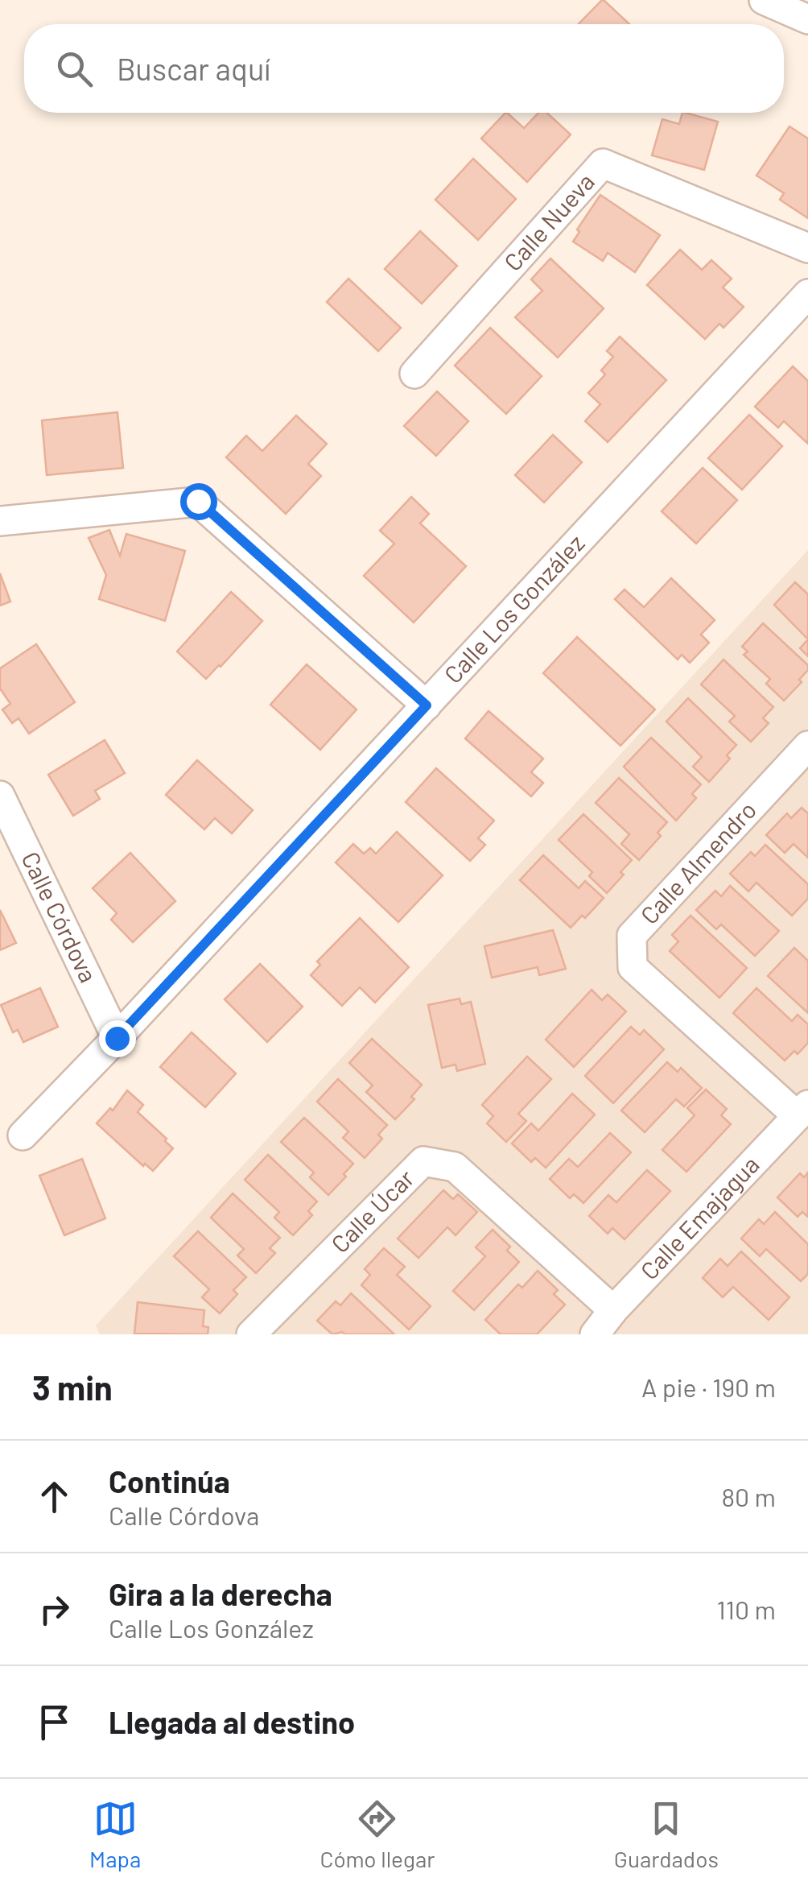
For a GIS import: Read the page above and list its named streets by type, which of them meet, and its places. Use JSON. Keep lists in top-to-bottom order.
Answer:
{
  "streets": {
    "street": [
      "Calle Nueva",
      "Calle Los González",
      "Calle Almendro",
      "Calle Córdova",
      "Calle Úcar",
      "Calle Emajagua"
    ]
  },
  "crossings": [
    ["Calle Los González", "Calle Córdova"],
    ["Calle Almendro", "Calle Emajagua"],
    ["Calle Úcar", "Calle Emajagua"]
  ],
  "page": {
    "search": "Buscar aquí",
    "heading": ["3 min", "A pie · 190 m"],
    "list": [
      ["Continúa", "Calle Córdova", "80 m"],
      ["Gira a la derecha", "Calle Los González", "110 m"],
      "Llegada al destino"
    ],
    "nav": ["Mapa", "Cómo llegar", "Guardados"]
  }
}
